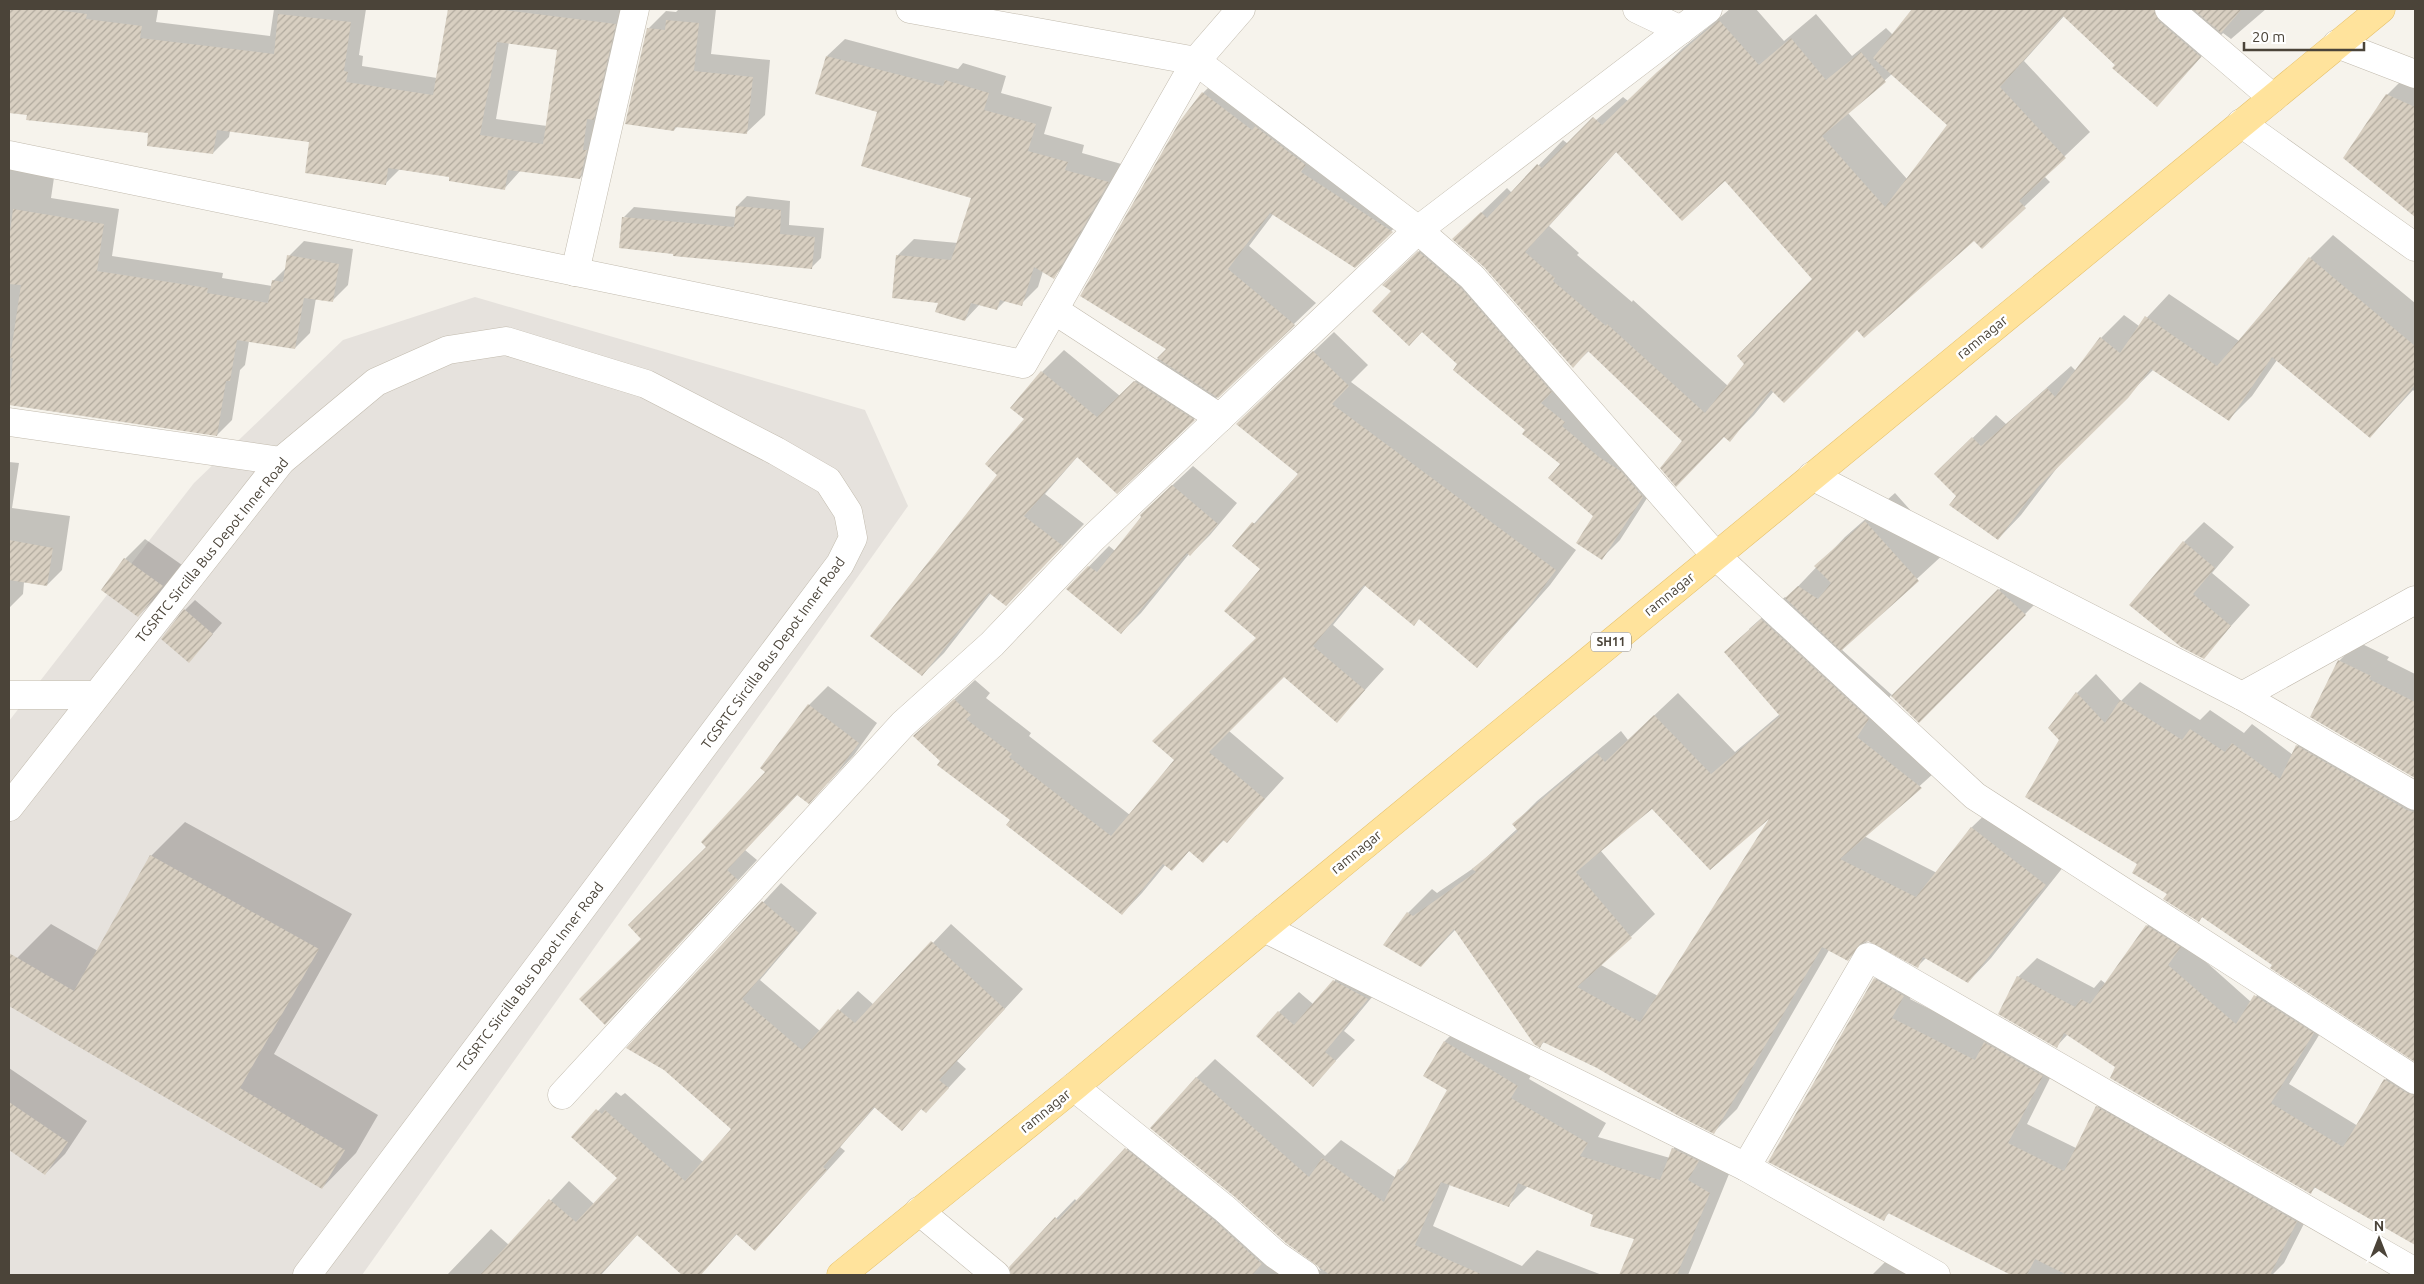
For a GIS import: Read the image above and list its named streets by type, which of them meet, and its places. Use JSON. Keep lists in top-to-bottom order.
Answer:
{
  "streets": {
    "main road": ["ramnagar", "SH11"],
    "street": ["TGSRTC Sircilla Bus Depot Inner Road"]
  },
  "scale_bar": "20 m",
  "north": "top"
}
